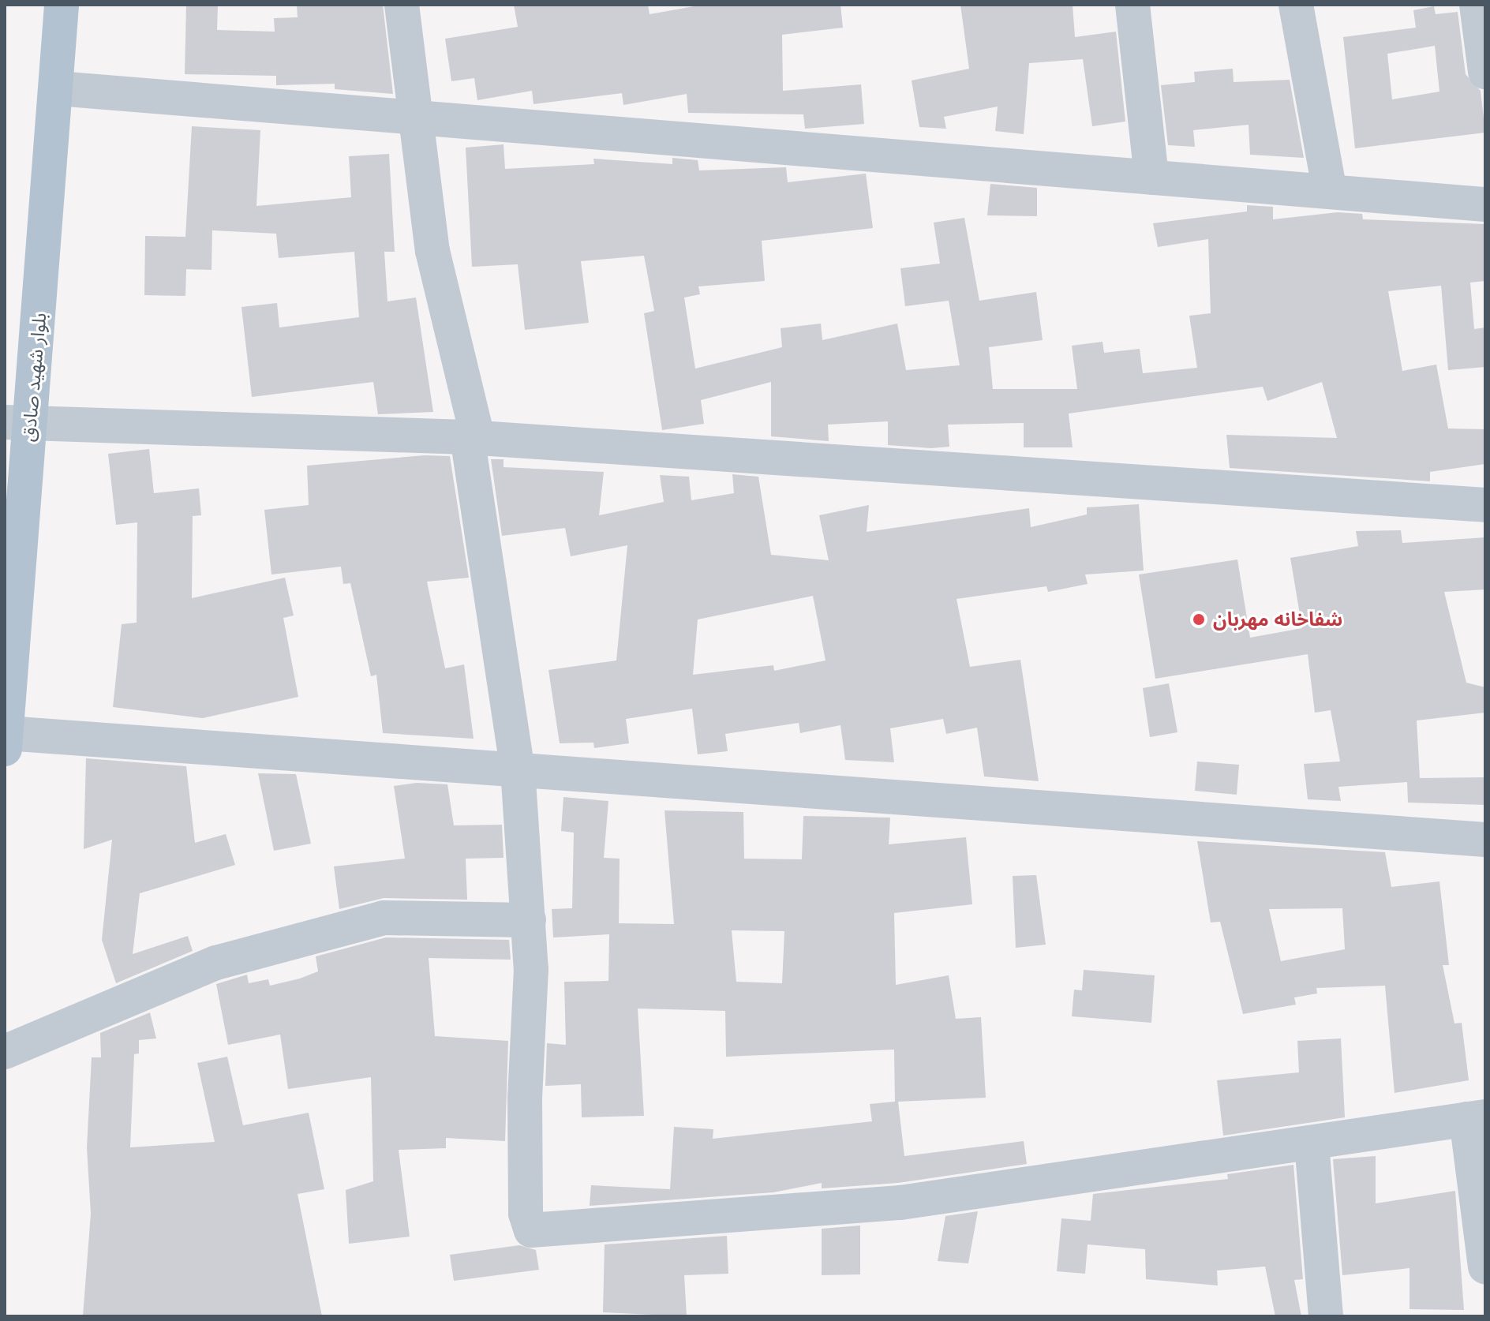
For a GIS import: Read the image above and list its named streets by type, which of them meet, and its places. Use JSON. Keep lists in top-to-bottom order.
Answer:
{
  "streets": {
    "main road": ["بلوار شهید صادق"]
  },
  "places": ["شفاخانه مهربان"]
}
